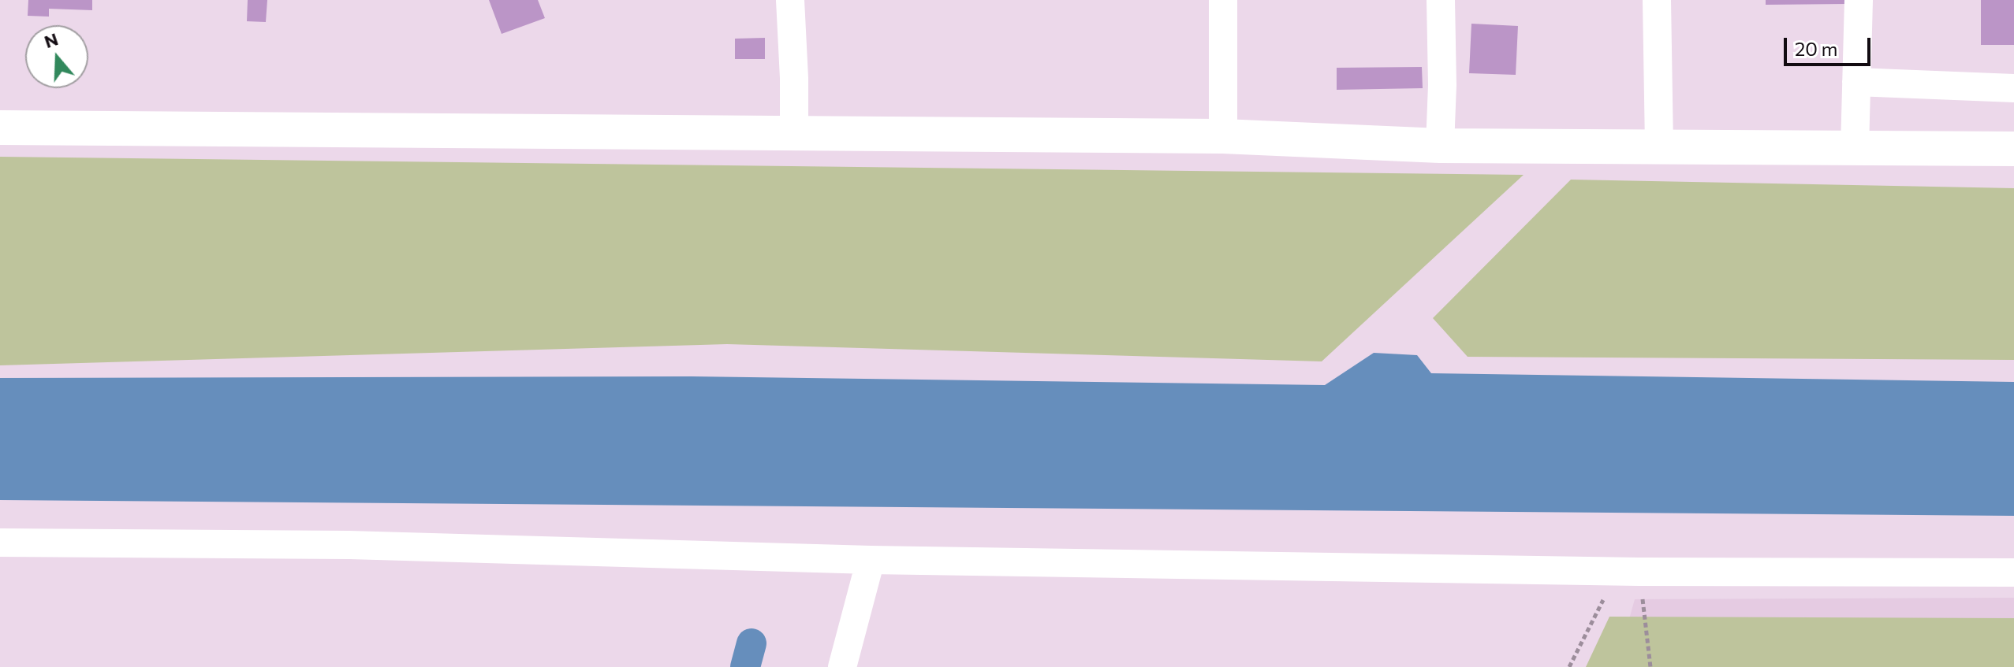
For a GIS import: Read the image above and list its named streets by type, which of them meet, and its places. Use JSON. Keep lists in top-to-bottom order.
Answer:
{
  "scale_bar": "20 m",
  "north": "top"
}
